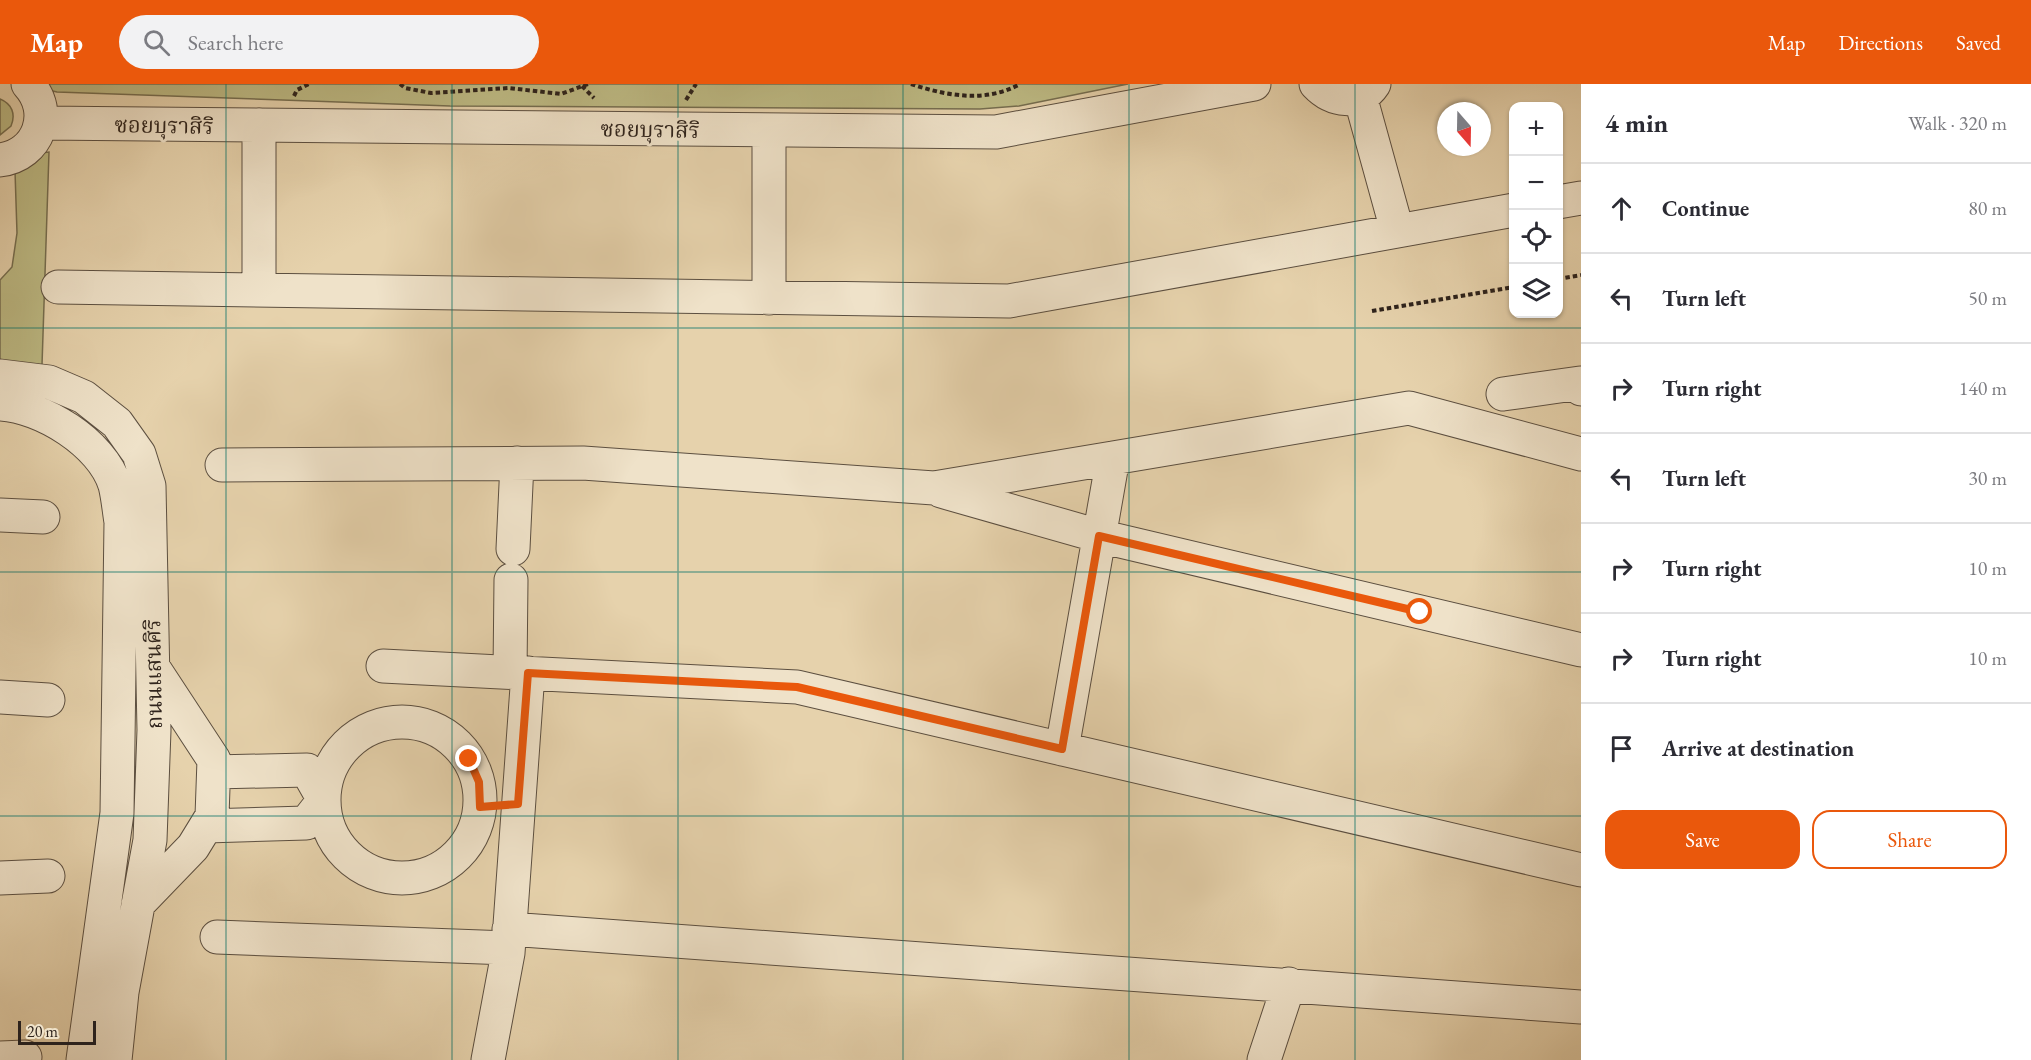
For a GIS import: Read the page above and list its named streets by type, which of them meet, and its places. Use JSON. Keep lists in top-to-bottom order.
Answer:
{
  "streets": {
    "street": ["ซอยบุราสิริ", "ถนนแสนศิริ"]
  },
  "scale_bar": "20 m",
  "north": "bottom",
  "page": {
    "header": "Map",
    "search": "Search here",
    "nav": ["Map", "Directions", "Saved"],
    "heading": ["4 min", "Walk · 320 m"],
    "map_buttons": ["+", "−"],
    "list": [
      ["Continue", "80 m"],
      ["Turn left", "50 m"],
      ["Turn right", "140 m"],
      ["Turn left", "30 m"],
      ["Turn right", "10 m"],
      ["Turn right", "10 m"],
      "Arrive at destination"
    ],
    "buttons": ["Save", "Share"],
    "scale": "20 m"
  }
}
